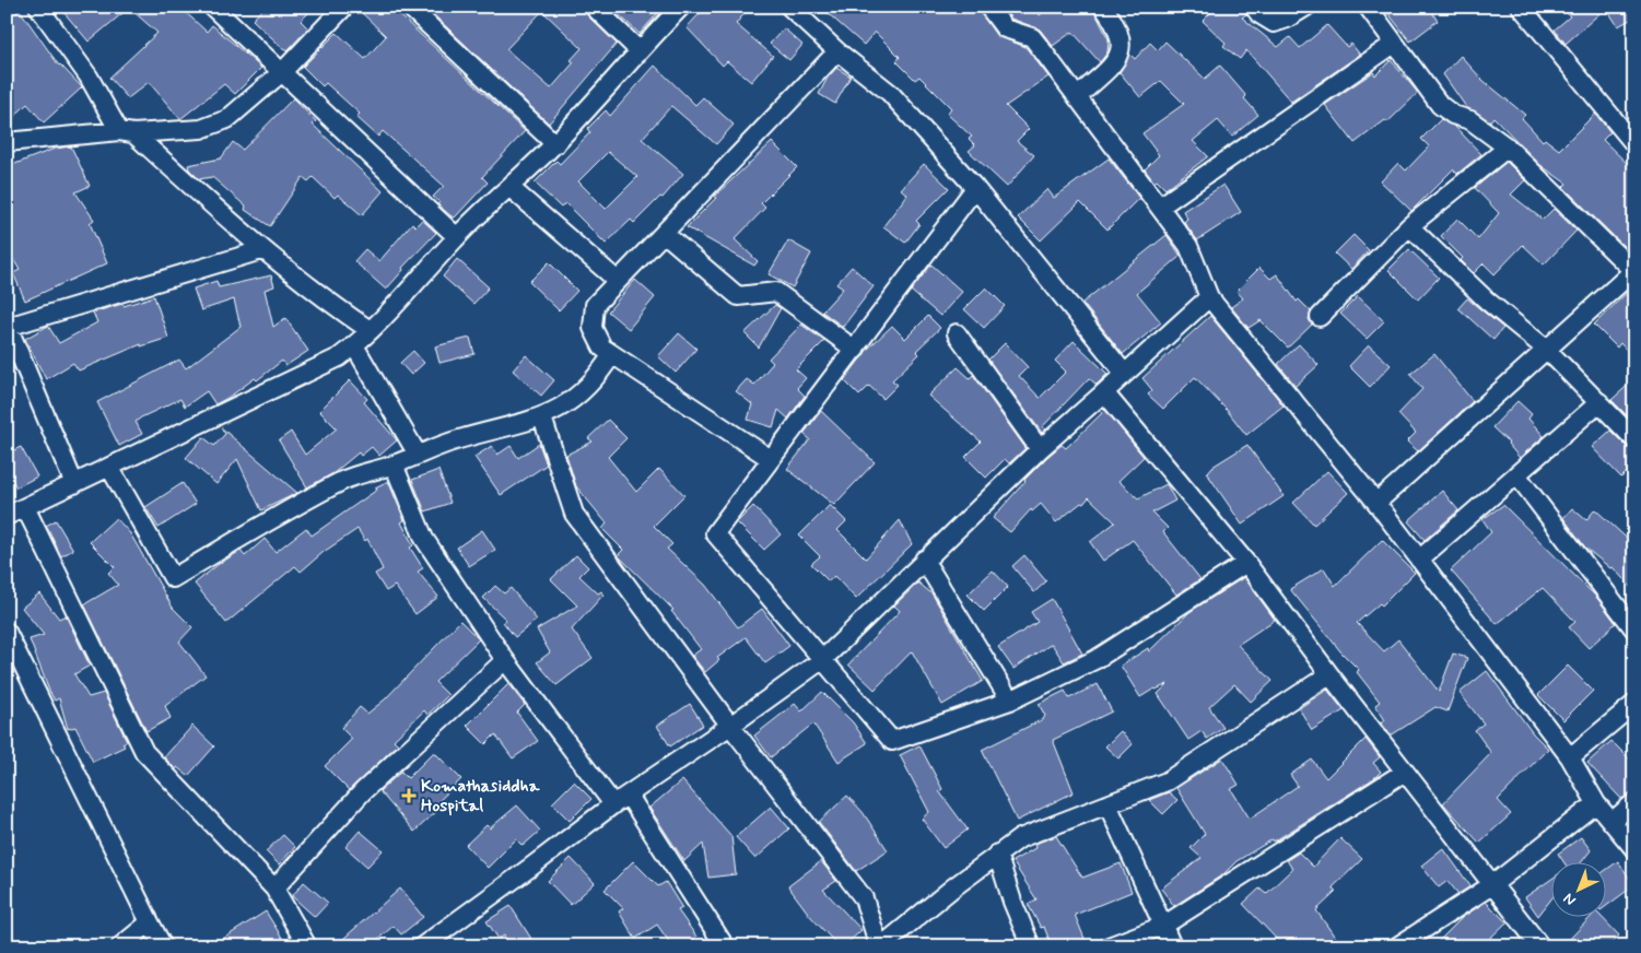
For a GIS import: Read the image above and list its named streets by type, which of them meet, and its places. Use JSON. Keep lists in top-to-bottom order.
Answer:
{
  "places": {
    "health": ["Komathasiddha Hospital"]
  },
  "north": "bottom left"
}
